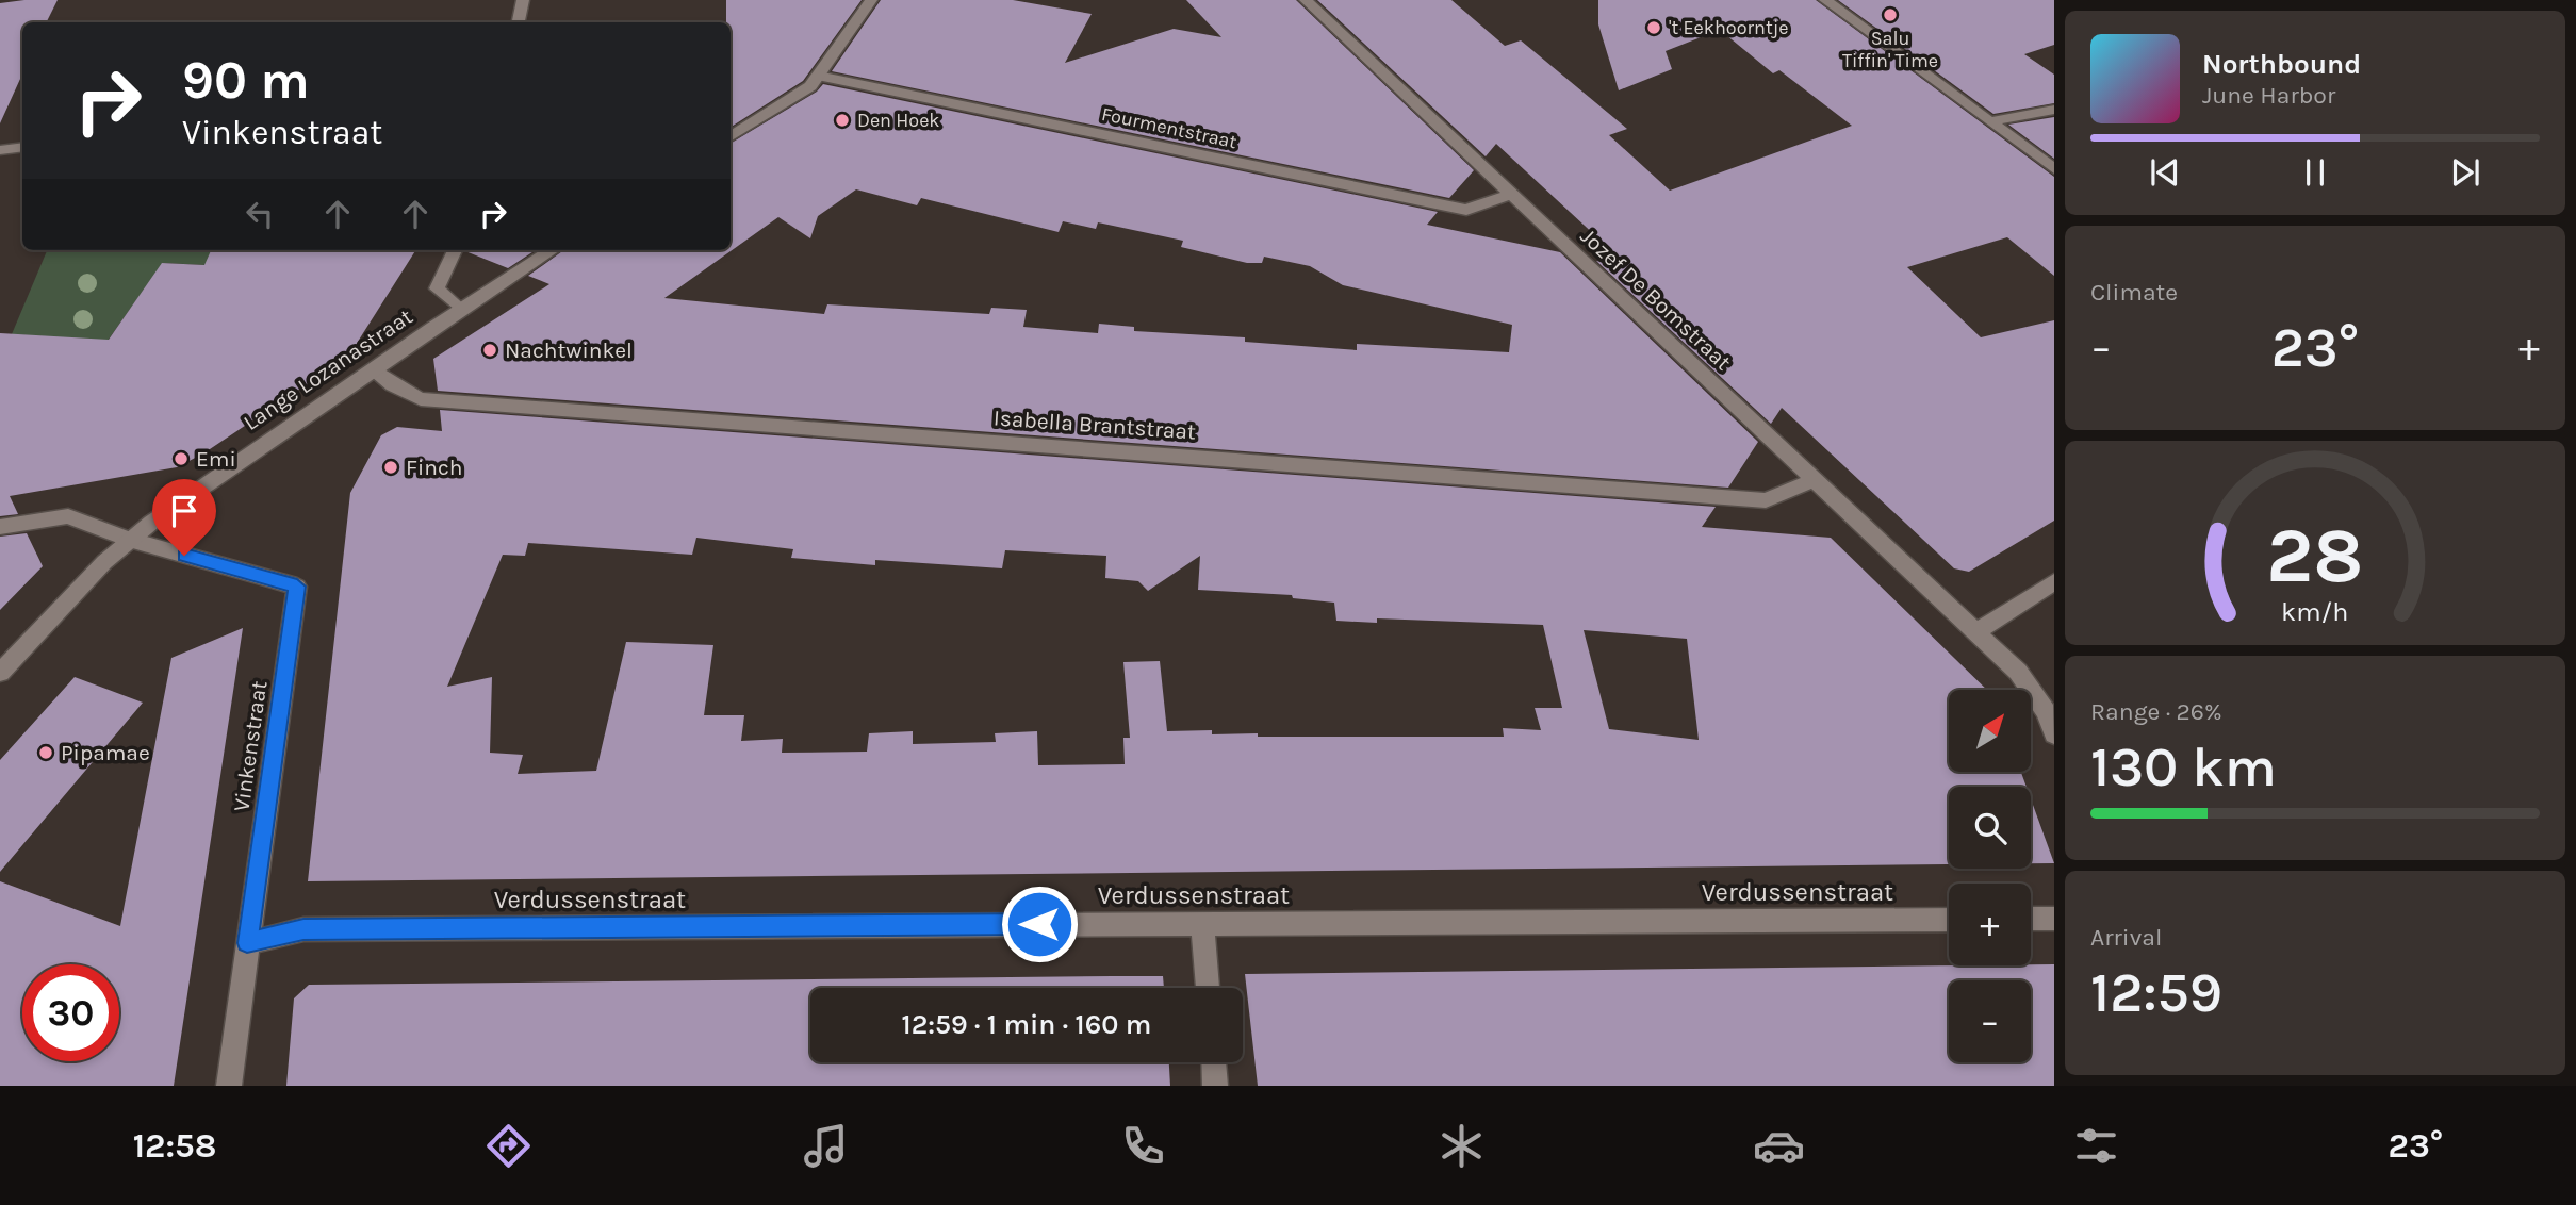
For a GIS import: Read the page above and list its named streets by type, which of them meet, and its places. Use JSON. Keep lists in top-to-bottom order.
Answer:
{
  "streets": {
    "street": [
      "Fourmentstraat",
      "Jozef De Bomstraat",
      "Lange Lozanastraat",
      "Isabella Brantstraat",
      "Vinkenstraat",
      "Verdussenstraat"
    ]
  },
  "crossings": [
    ["Fourmentstraat", "Jozef De Bomstraat"],
    ["Jozef De Bomstraat", "Isabella Brantstraat"],
    ["Lange Lozanastraat", "Isabella Brantstraat"],
    ["Lange Lozanastraat", "Vinkenstraat"],
    ["Vinkenstraat", "Verdussenstraat"]
  ],
  "places": [
    "Salu Tiffin' Time",
    "'t Eekhoorntje",
    "Den Hoek",
    "Nachtwinkel",
    "Emi",
    "Finch",
    "Pipamae"
  ],
  "north": "top right",
  "page": {
    "turn": ["90 m", "Vinkenstraat"],
    "song": ["Northbound", "June Harbor"],
    "tile": [
      "Climate",
      ["Range · 26%", "130 km"],
      ["Arrival", "12:59"]
    ],
    "heat": ["−", "23°", "+"],
    "map_buttons": ["+", "−"],
    "limit": "30",
    "trip": "12:59 · 1 min · 160 m",
    "tabs": ["12:58", "23°"],
    "gauge": ["28", "km/h"]
  }
}
